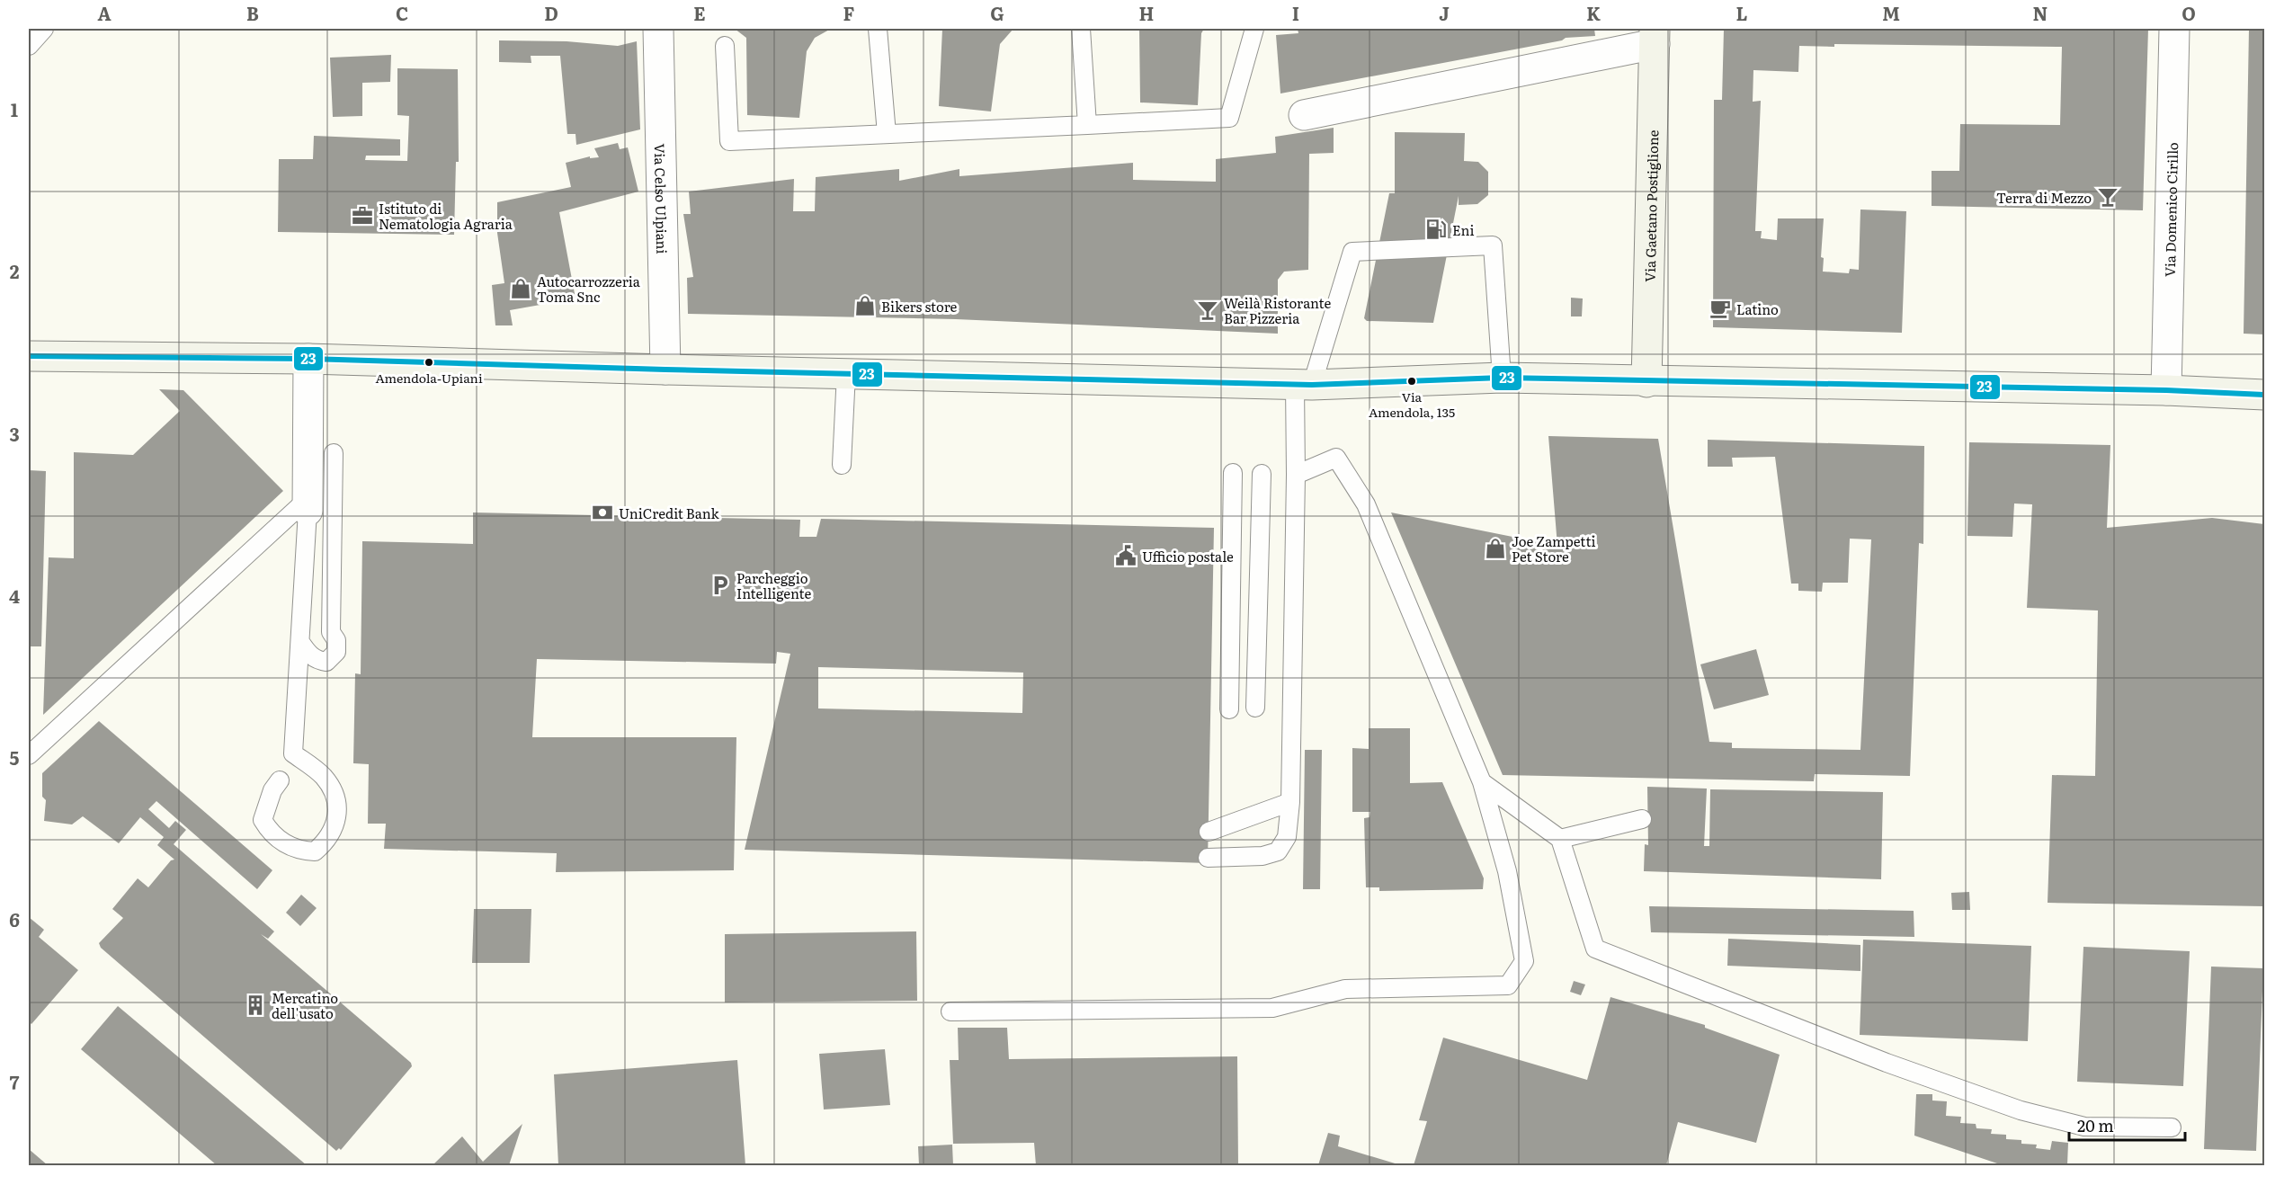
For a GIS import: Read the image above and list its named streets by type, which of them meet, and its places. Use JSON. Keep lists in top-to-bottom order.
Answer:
{
  "streets": {
    "main road": ["Via Gaetano Postiglione"],
    "street": ["Via Celso Ulpiani", "Via Domenico Cirillo"]
  },
  "places": {
    "bar": ["Terra di Mezzo", "Weilà Ristorante Bar Pizzeria"],
    "office": ["Istituto di Nematologia Agraria"],
    "fuel station": ["Eni"],
    "shop": ["Autocarrozzeria Toma Snc", "Bikers store", "Joe Zampetti Pet Store"],
    "cafe": ["Latino"],
    "other": ["Amendola-Upiani", "Via Amendola, 135"],
    "bank": ["UniCredit Bank"],
    "public building": ["Ufficio postale"],
    "parking": ["Parcheggio Intelligente"],
    "building": ["Mercatino dell'usato"]
  },
  "lines": ["transit line 23"],
  "scale_bar": "20 m",
  "grid": {
    "columns": [
      "A",
      "B",
      "C",
      "D",
      "E",
      "F",
      "G",
      "H",
      "I",
      "J",
      "K",
      "L",
      "M",
      "N",
      "O"
    ],
    "rows": [
      "1",
      "2",
      "3",
      "4",
      "5",
      "6",
      "7"
    ]
  }
}
